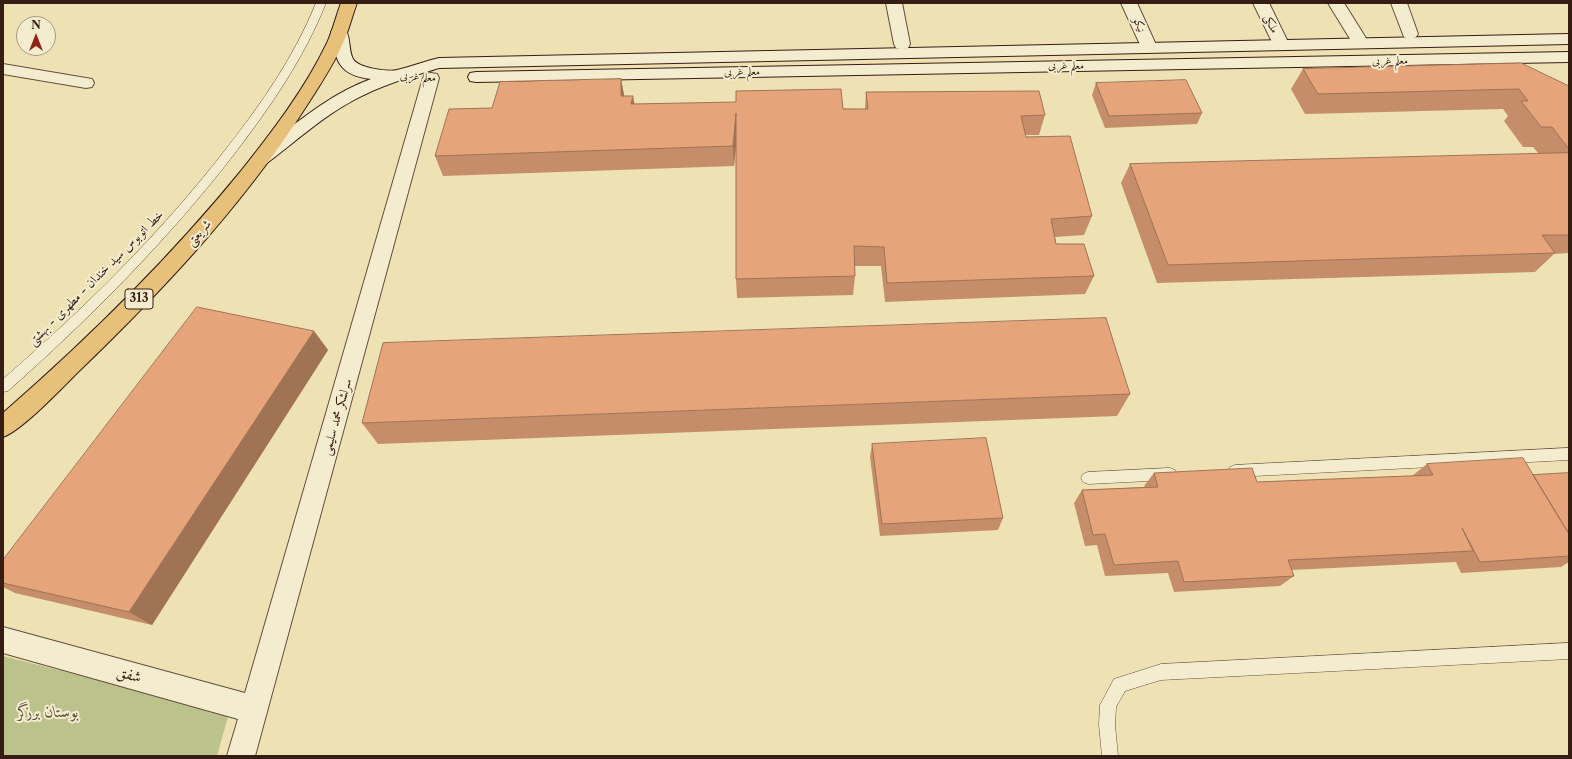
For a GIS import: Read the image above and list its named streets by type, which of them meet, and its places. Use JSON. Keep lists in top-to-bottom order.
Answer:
{
  "streets": {
    "main road": [
      "ملکی",
      "نیکو",
      "معلم غربی",
      "شریعتی",
      "313",
      "سرلشکر محمد سلیمی",
      "شفق"
    ],
    "lane": ["خط اتوبوس سید خندان - مطهری - بهشتی"]
  },
  "crossings": [
    ["ملکی", "معلم غربی"],
    ["نیکو", "معلم غربی"],
    ["معلم غربی", "سرلشکر محمد سلیمی"],
    ["سرلشکر محمد سلیمی", "شفق"]
  ],
  "parks": ["بوستان برزگر"],
  "north": "top"
}
